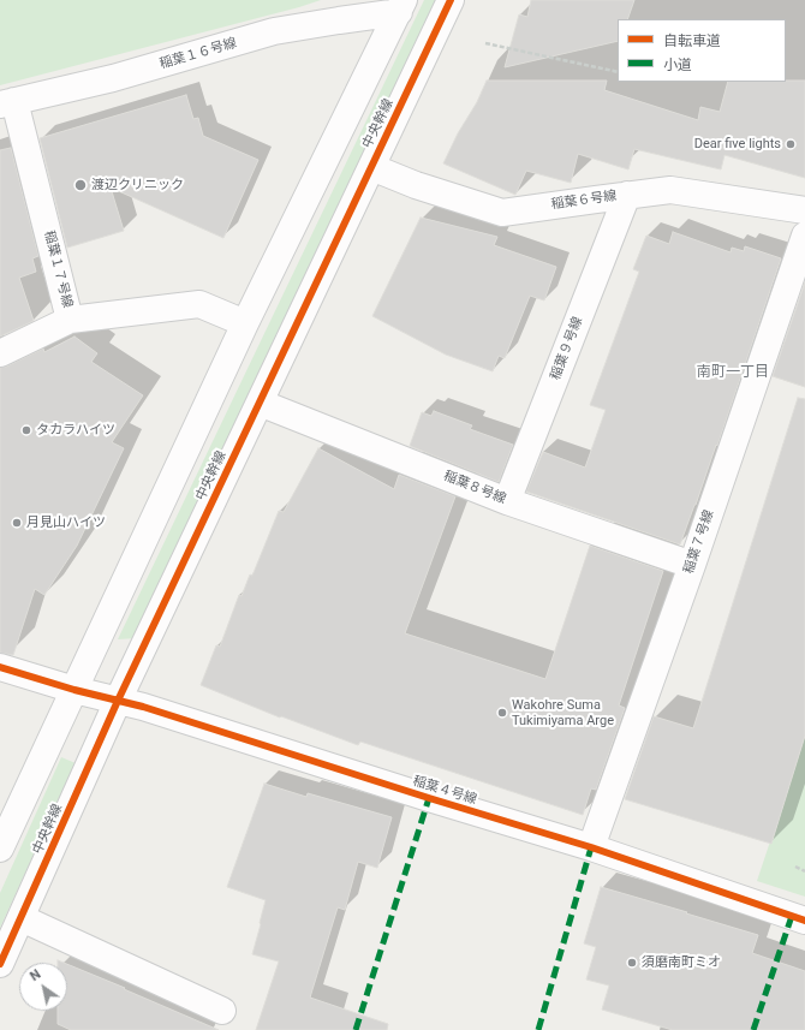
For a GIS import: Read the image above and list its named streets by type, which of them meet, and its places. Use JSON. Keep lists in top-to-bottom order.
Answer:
{
  "streets": {
    "street": [
      "稲葉１６号線",
      "中央幹線",
      "稲葉６号線",
      "稲葉１７号線",
      "稲葉９号線",
      "稲葉８号線",
      "稲葉７号線",
      "稲葉４号線"
    ]
  },
  "crossings": [
    ["稲葉１６号線", "稲葉１７号線"],
    ["中央幹線", "稲葉６号線"],
    ["中央幹線", "稲葉８号線"],
    ["中央幹線", "稲葉４号線"],
    ["稲葉６号線", "稲葉９号線"],
    ["稲葉９号線", "稲葉８号線"],
    ["稲葉８号線", "稲葉７号線"],
    ["稲葉７号線", "稲葉４号線"]
  ],
  "districts": ["南町一丁目"],
  "places": [
    "Dear five lights",
    "渡辺クリニック",
    "タカラハイツ",
    "月見山ハイツ",
    "Wakohre Suma Tukimiyama Arge",
    "須磨南町ミオ"
  ],
  "legend": ["自転車道", "小道"],
  "north": "top left"
}
